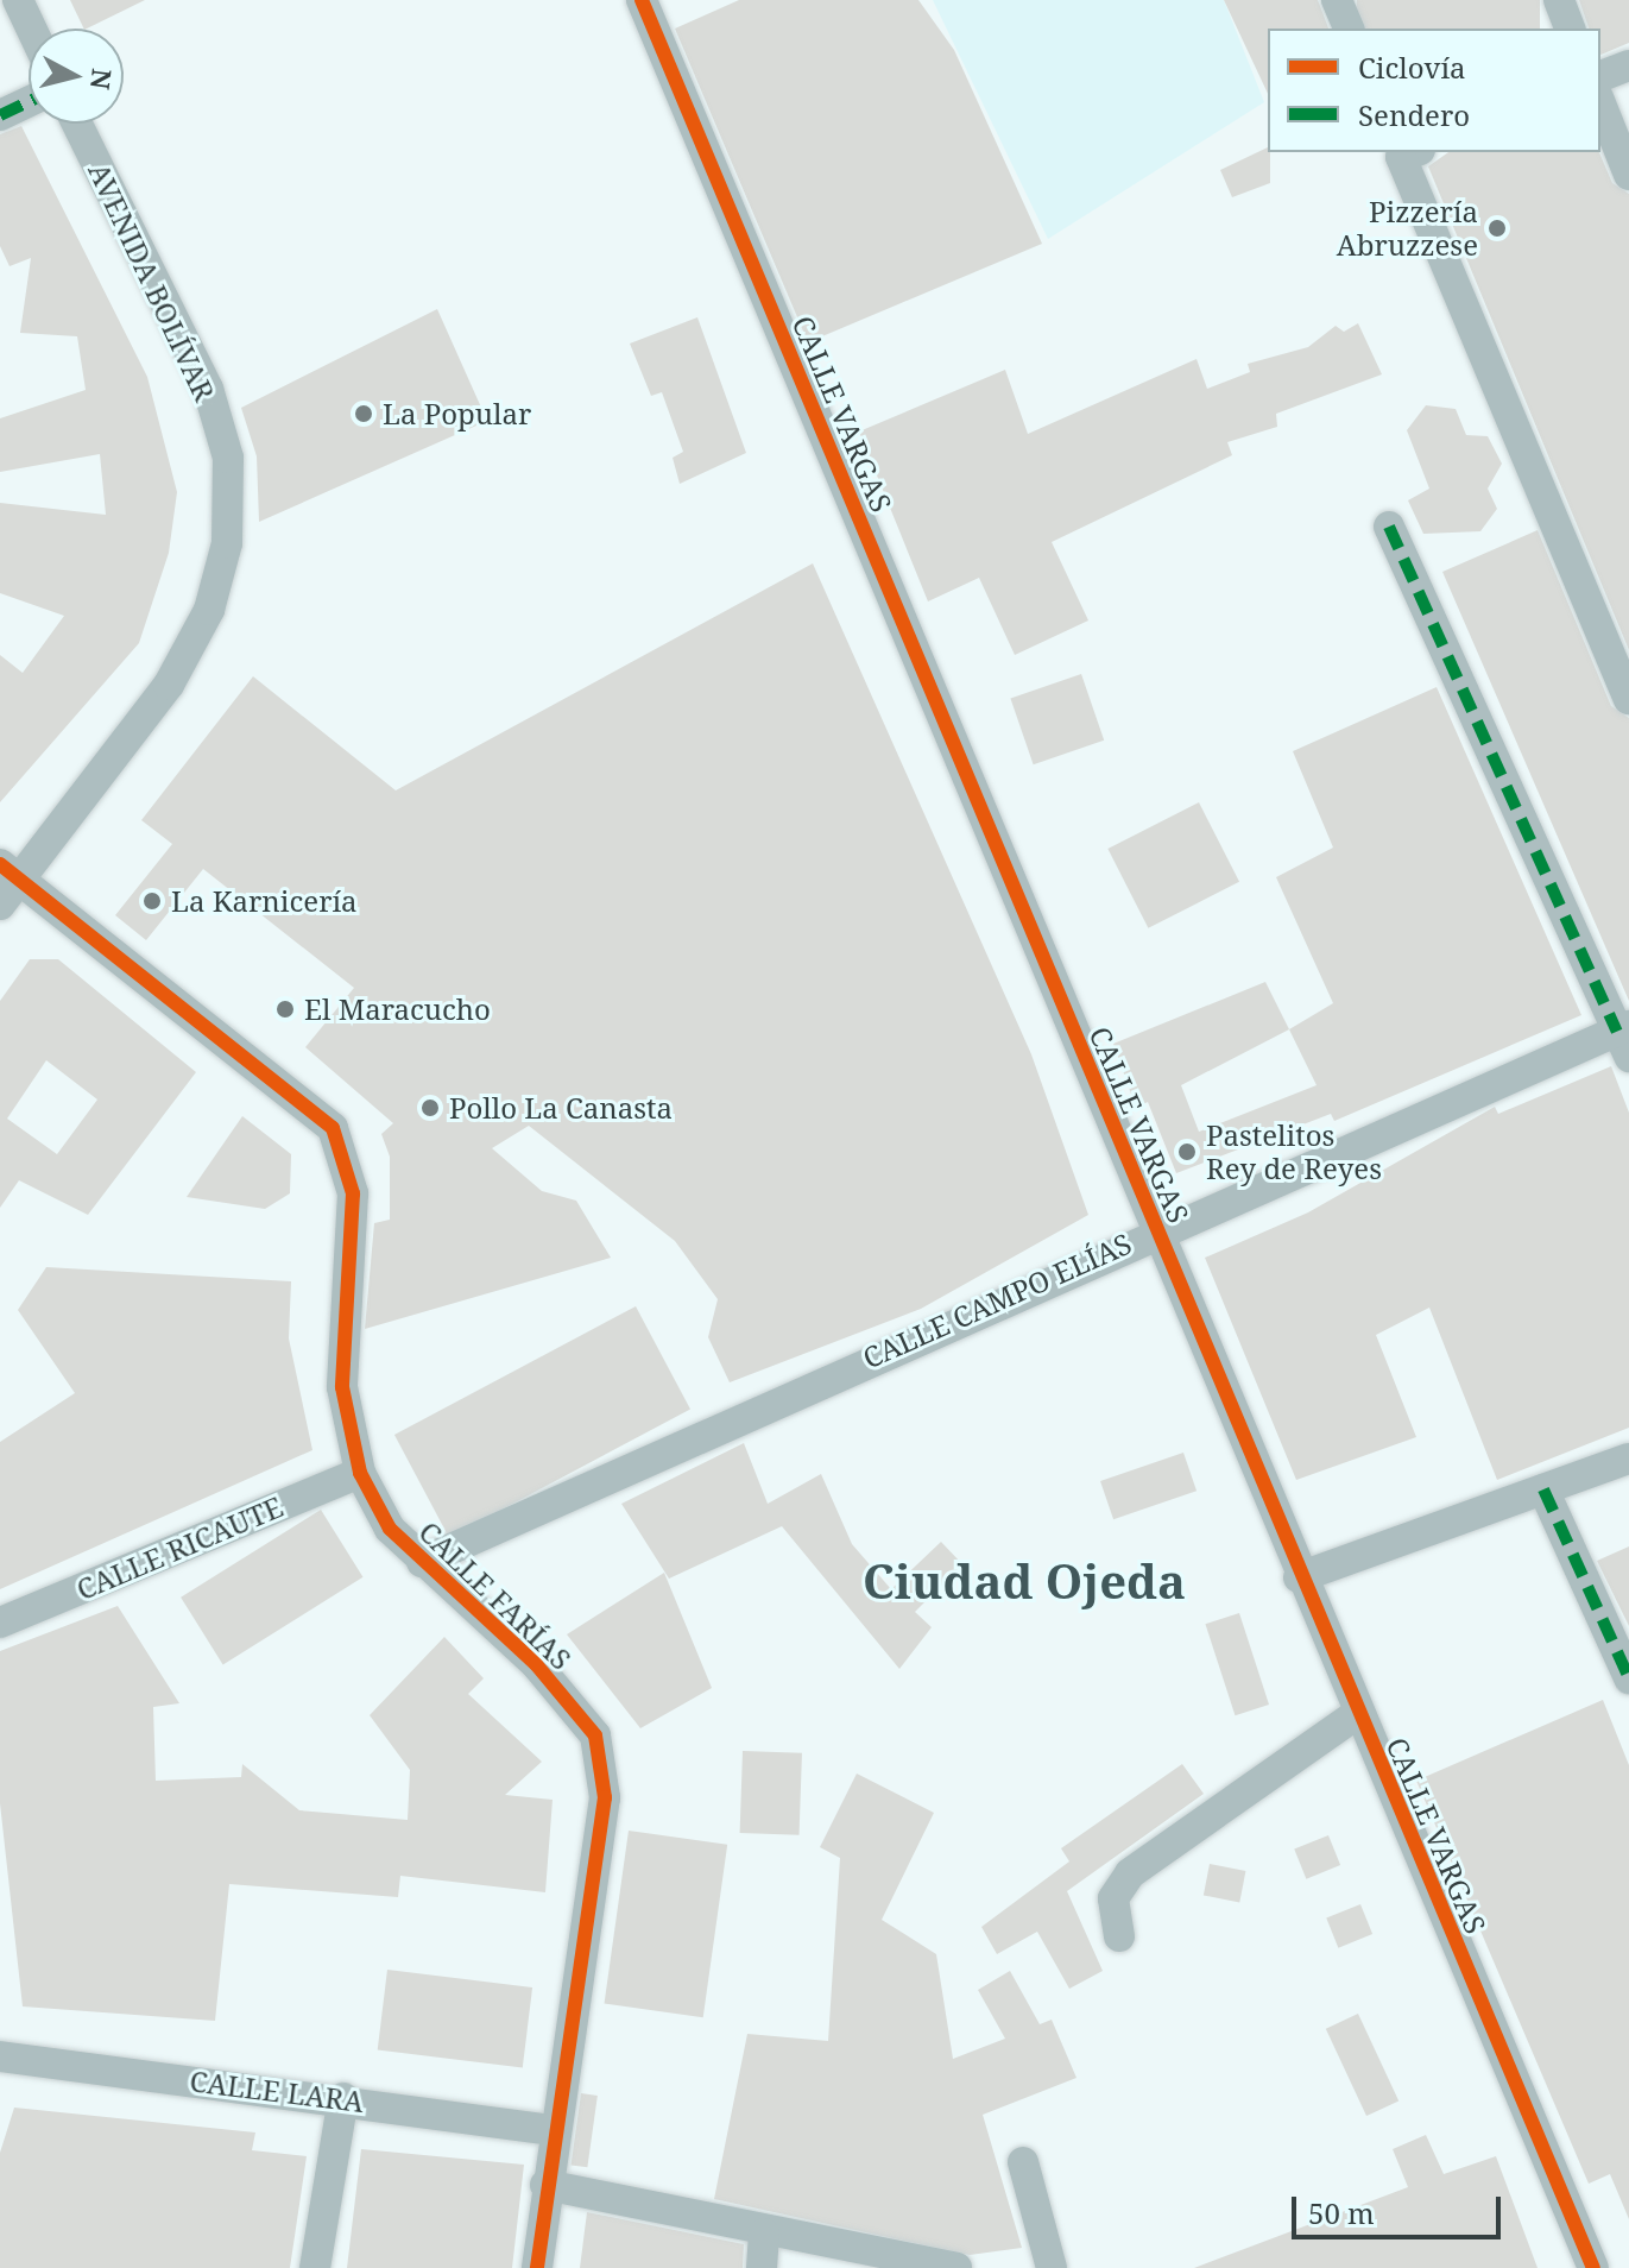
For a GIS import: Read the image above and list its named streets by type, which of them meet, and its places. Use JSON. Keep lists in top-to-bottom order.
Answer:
{
  "streets": {
    "street": [
      "AVENIDA BOLÍVAR",
      "CALLE VARGAS",
      "CALLE CAMPO ELÍAS",
      "CALLE RICAUTE",
      "CALLE FARÍAS",
      "CALLE LARA"
    ]
  },
  "crossings": [
    ["AVENIDA BOLÍVAR", "CALLE FARÍAS"],
    ["CALLE VARGAS", "CALLE CAMPO ELÍAS"],
    ["CALLE CAMPO ELÍAS", "CALLE FARÍAS"],
    ["CALLE RICAUTE", "CALLE FARÍAS"],
    ["CALLE FARÍAS", "CALLE LARA"]
  ],
  "districts": ["Ciudad Ojeda"],
  "places": [
    "Pizzería Abruzzese",
    "La Popular",
    "La Karnicería",
    "El Maracucho",
    "Pollo La Canasta",
    "Pastelitos Rey de Reyes"
  ],
  "legend": ["Ciclovía", "Sendero"],
  "scale_bar": "50 m",
  "north": "right"
}
